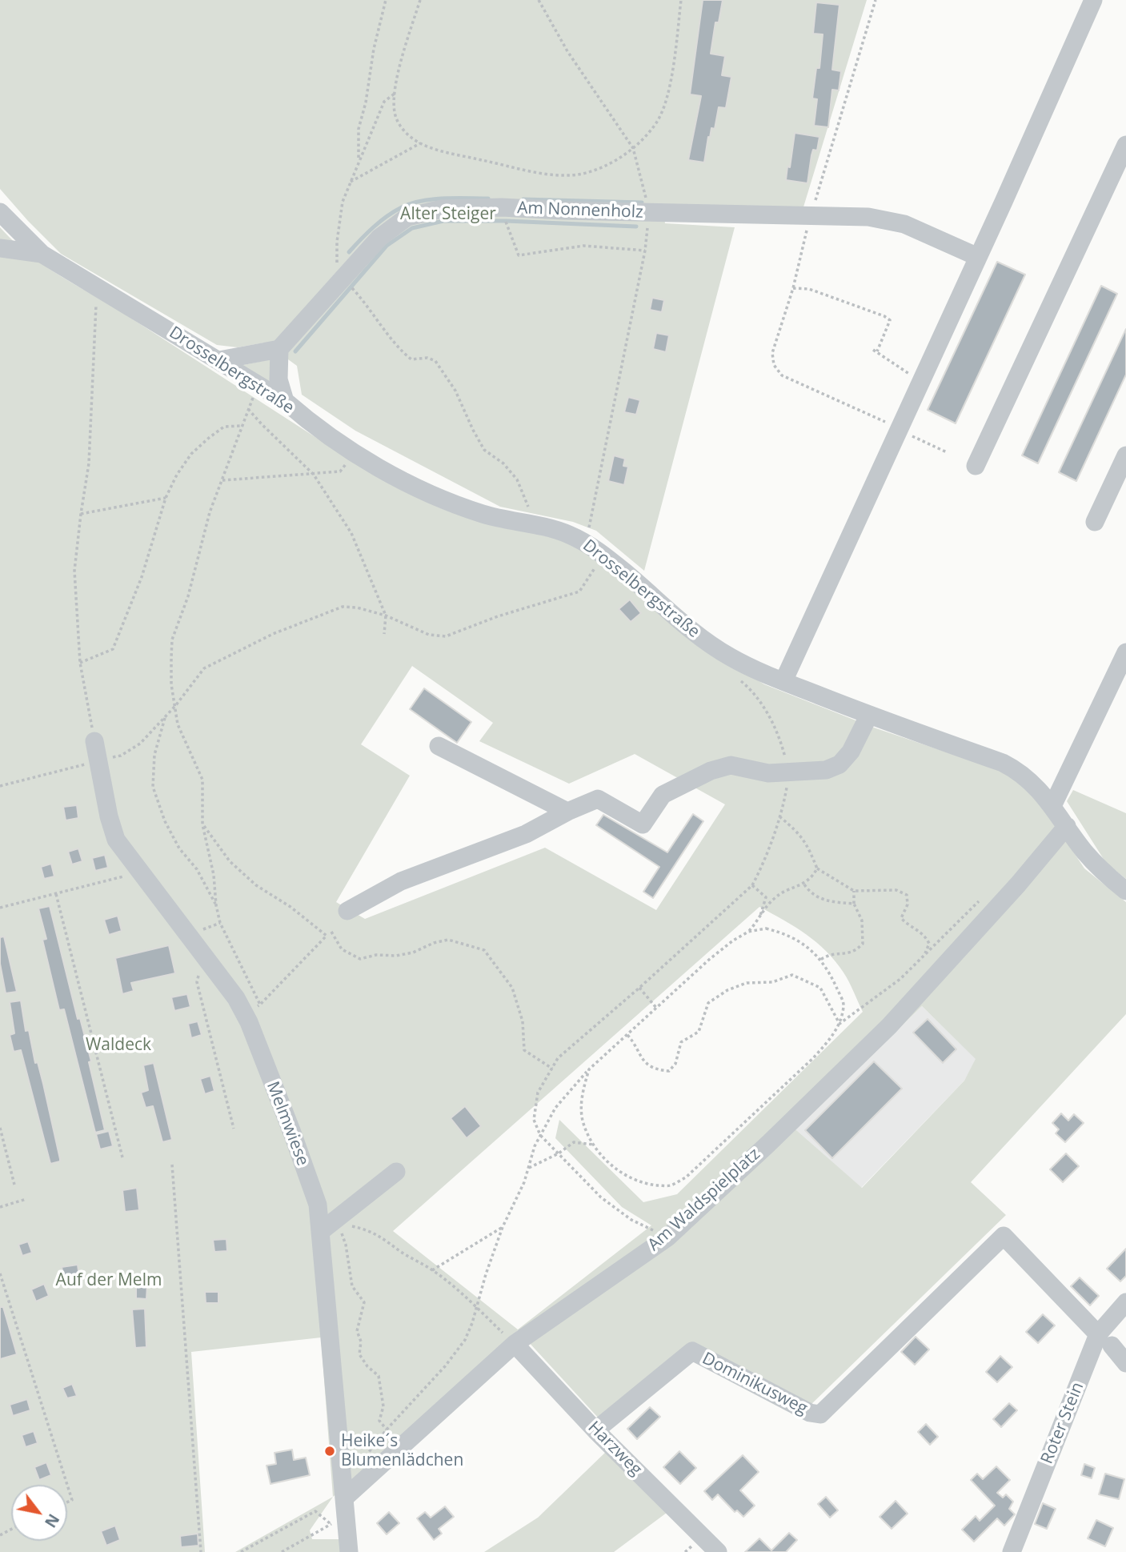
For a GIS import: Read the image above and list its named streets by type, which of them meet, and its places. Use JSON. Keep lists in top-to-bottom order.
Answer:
{
  "streets": {
    "street": [
      "Am Nonnenholz",
      "Drosselbergstraße",
      "Melmwiese",
      "Am Waldspielplatz",
      "Dominikusweg",
      "Roter Stein",
      "Harzweg"
    ]
  },
  "crossings": [
    ["Drosselbergstraße", "Am Waldspielplatz"],
    ["Melmwiese", "Am Waldspielplatz"],
    ["Am Waldspielplatz", "Harzweg"],
    ["Dominikusweg", "Roter Stein"],
    ["Dominikusweg", "Harzweg"]
  ],
  "parks": ["Alter Steiger", "Waldeck", "Auf der Melm"],
  "places": ["Heike´s Blumenlädchen"],
  "north": "bottom right"
}
